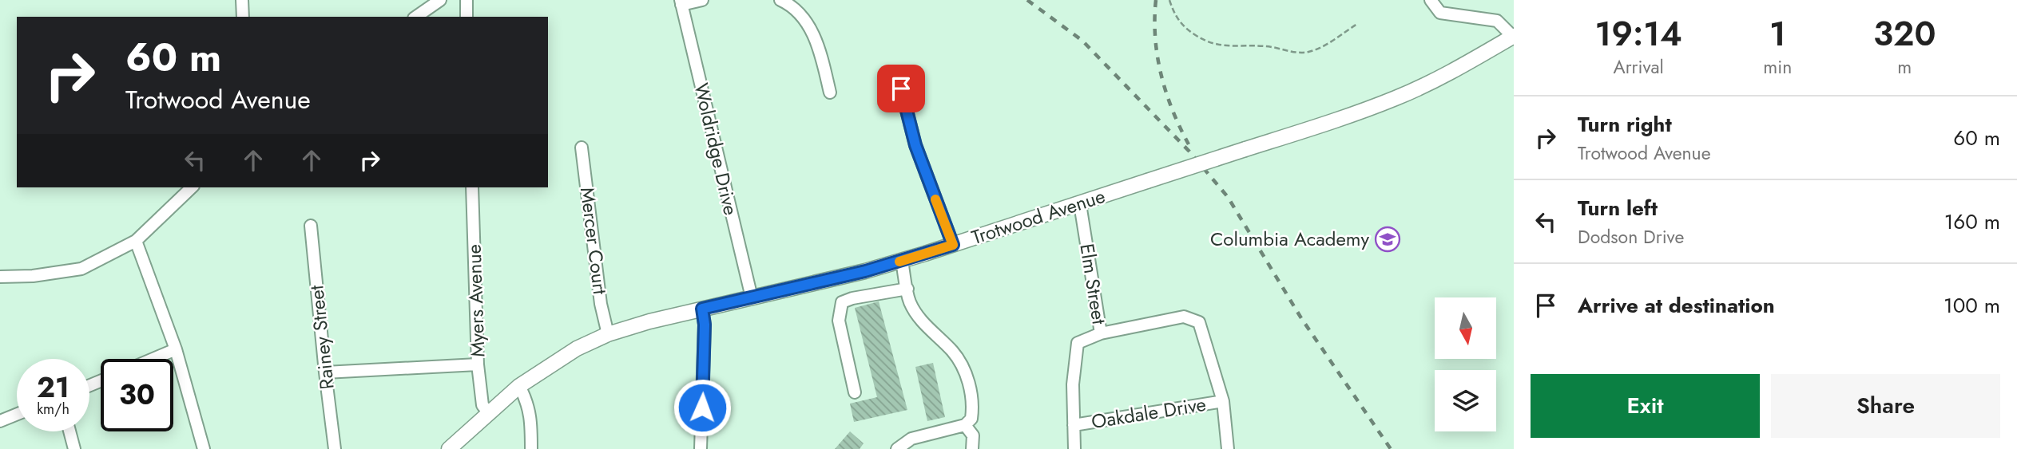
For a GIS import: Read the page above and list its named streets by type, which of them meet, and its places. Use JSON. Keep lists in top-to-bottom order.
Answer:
{
  "streets": {
    "main road": ["Trotwood Avenue"],
    "street": [
      "Woldridge Drive",
      "Mercer Court",
      "Elm Street",
      "Myers Avenue",
      "Rainey Street",
      "Oakdale Drive"
    ]
  },
  "crossings": [
    ["Woldridge Drive", "Trotwood Avenue"],
    ["Trotwood Avenue", "Mercer Court"],
    ["Trotwood Avenue", "Elm Street"],
    ["Trotwood Avenue", "Myers Avenue"],
    ["Elm Street", "Oakdale Drive"]
  ],
  "places": {
    "school or university": ["Columbia Academy"]
  },
  "north": "bottom",
  "page": {
    "eta": [
      "19:14",
      "Arrival",
      "1",
      "min",
      "320",
      "m"
    ],
    "turn": ["60 m", "Trotwood Avenue"],
    "list": [
      {
        "name": "Turn right",
        "note": "Trotwood Avenue",
        "value": "60 m"
      },
      {
        "name": "Turn left",
        "note": "Dodson Drive",
        "value": "160 m"
      },
      {
        "name": "Arrive at destination",
        "value": "100 m"
      }
    ],
    "speed": "21 km/h",
    "limit": "30",
    "buttons": ["Exit", "Share"]
  }
}
